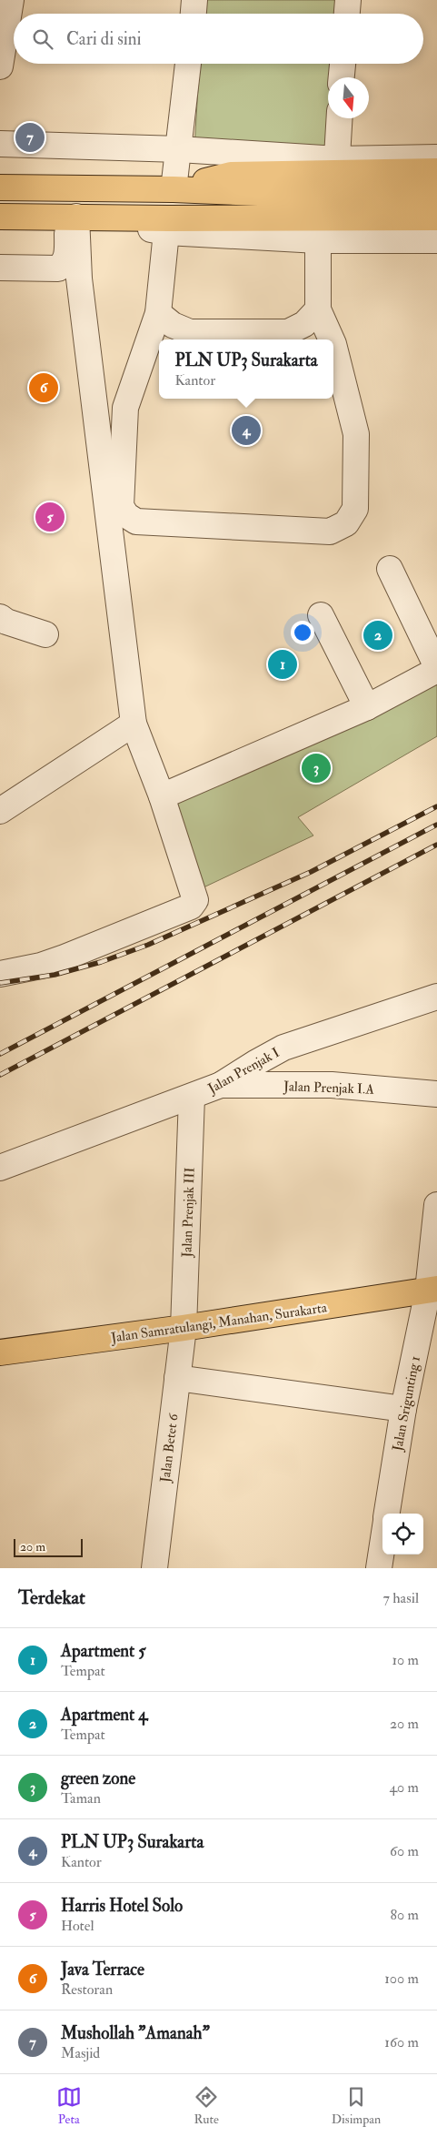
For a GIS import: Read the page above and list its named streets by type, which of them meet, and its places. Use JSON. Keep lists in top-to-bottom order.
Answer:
{
  "streets": {
    "main road": ["Jalan Samratulangi, Manahan, Surakarta"],
    "street": [
      "Jalan Prenjak I",
      "Jalan Prenjak I.A",
      "Jalan Prenjak III",
      "Jalan Srigunting 1",
      "Jalan Betet 6"
    ]
  },
  "crossings": [
    ["Jalan Prenjak I", "Jalan Prenjak I.A"],
    ["Jalan Prenjak I", "Jalan Prenjak III"],
    ["Jalan Prenjak III", "Jalan Samratulangi, Manahan, Surakarta"],
    ["Jalan Prenjak III", "Jalan Betet 6"],
    ["Jalan Samratulangi, Manahan, Surakarta", "Jalan Srigunting 1"],
    ["Jalan Samratulangi, Manahan, Surakarta", "Jalan Betet 6"]
  ],
  "scale_bar": "20 m",
  "north": "bottom",
  "page": {
    "search": "Cari di sini",
    "pins": [
      "7",
      "6",
      "4",
      "5",
      "2",
      "1",
      "3"
    ],
    "popup": ["PLN UP3 Surakarta", "Kantor"],
    "scale": "20 m",
    "heading": ["Terdekat", "7 hasil"],
    "list": [
      {
        "mark": "1",
        "name": "Apartment 5",
        "note": "Tempat",
        "value": "10 m"
      },
      {
        "mark": "2",
        "name": "Apartment 4",
        "note": "Tempat",
        "value": "20 m"
      },
      {
        "mark": "3",
        "name": "green zone",
        "note": "Taman",
        "value": "40 m"
      },
      {
        "mark": "4",
        "name": "PLN UP3 Surakarta",
        "note": "Kantor",
        "value": "60 m"
      },
      {
        "mark": "5",
        "name": "Harris Hotel Solo",
        "note": "Hotel",
        "value": "80 m"
      },
      {
        "mark": "6",
        "name": "Java Terrace",
        "note": "Restoran",
        "value": "100 m"
      },
      {
        "mark": "7",
        "name": "Mushollah \"Amanah\"",
        "note": "Masjid",
        "value": "160 m"
      }
    ],
    "nav": ["Peta", "Rute", "Disimpan"]
  }
}
